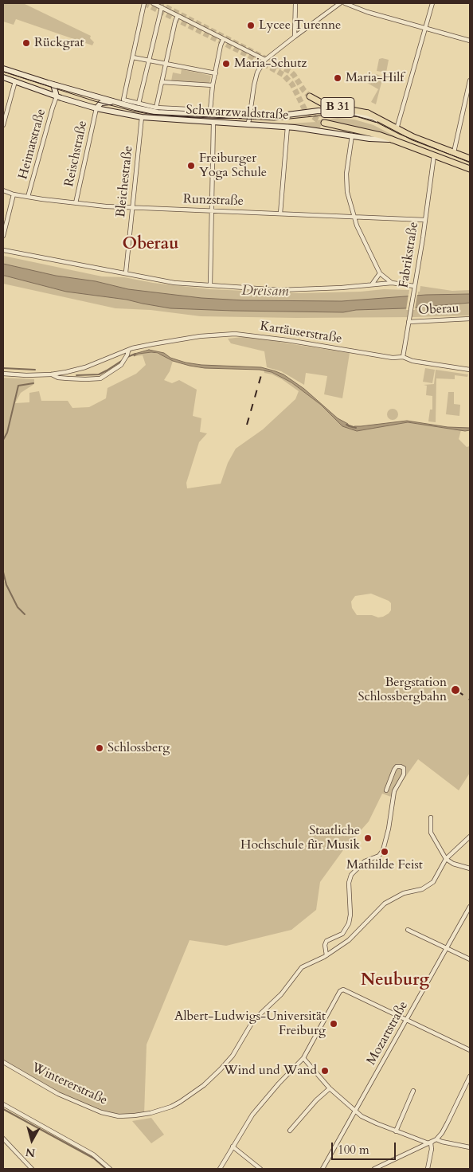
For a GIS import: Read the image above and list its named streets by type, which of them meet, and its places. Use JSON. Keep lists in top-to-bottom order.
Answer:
{
  "streets": {
    "main road": ["B 31", "Schwarzwaldstraße"],
    "street": [
      "Heimatstraße",
      "Reischstraße",
      "Bleichestraße",
      "Runzstraße",
      "Fabrikstraße",
      "Oberau",
      "Kartäuserstraße",
      "Mozartstraße",
      "Wintererstraße"
    ]
  },
  "crossings": [
    ["B 31", "Schwarzwaldstraße"],
    ["Schwarzwaldstraße", "Heimatstraße"],
    ["Schwarzwaldstraße", "Reischstraße"],
    ["Schwarzwaldstraße", "Bleichestraße"],
    ["Schwarzwaldstraße", "Fabrikstraße"],
    ["Heimatstraße", "Runzstraße"],
    ["Reischstraße", "Runzstraße"],
    ["Bleichestraße", "Runzstraße"],
    ["Runzstraße", "Fabrikstraße"],
    ["Fabrikstraße", "Oberau"],
    ["Fabrikstraße", "Kartäuserstraße"]
  ],
  "districts": ["Oberau", "Neuburg"],
  "water": ["Dreisam"],
  "places": [
    "Lycee Turenne",
    "Rückgrat",
    "Maria-Schutz",
    "Maria-Hilf",
    "Freiburger Yoga Schule",
    "Bergstation Schlossbergbahn",
    "Schlossberg",
    "Staatliche Hochschule für Musik",
    "Mathilde Feist",
    "Albert-Ludwigs-Universität Freiburg",
    "Wind und Wand"
  ],
  "scale_bar": "100 m",
  "north": "bottom"
}
